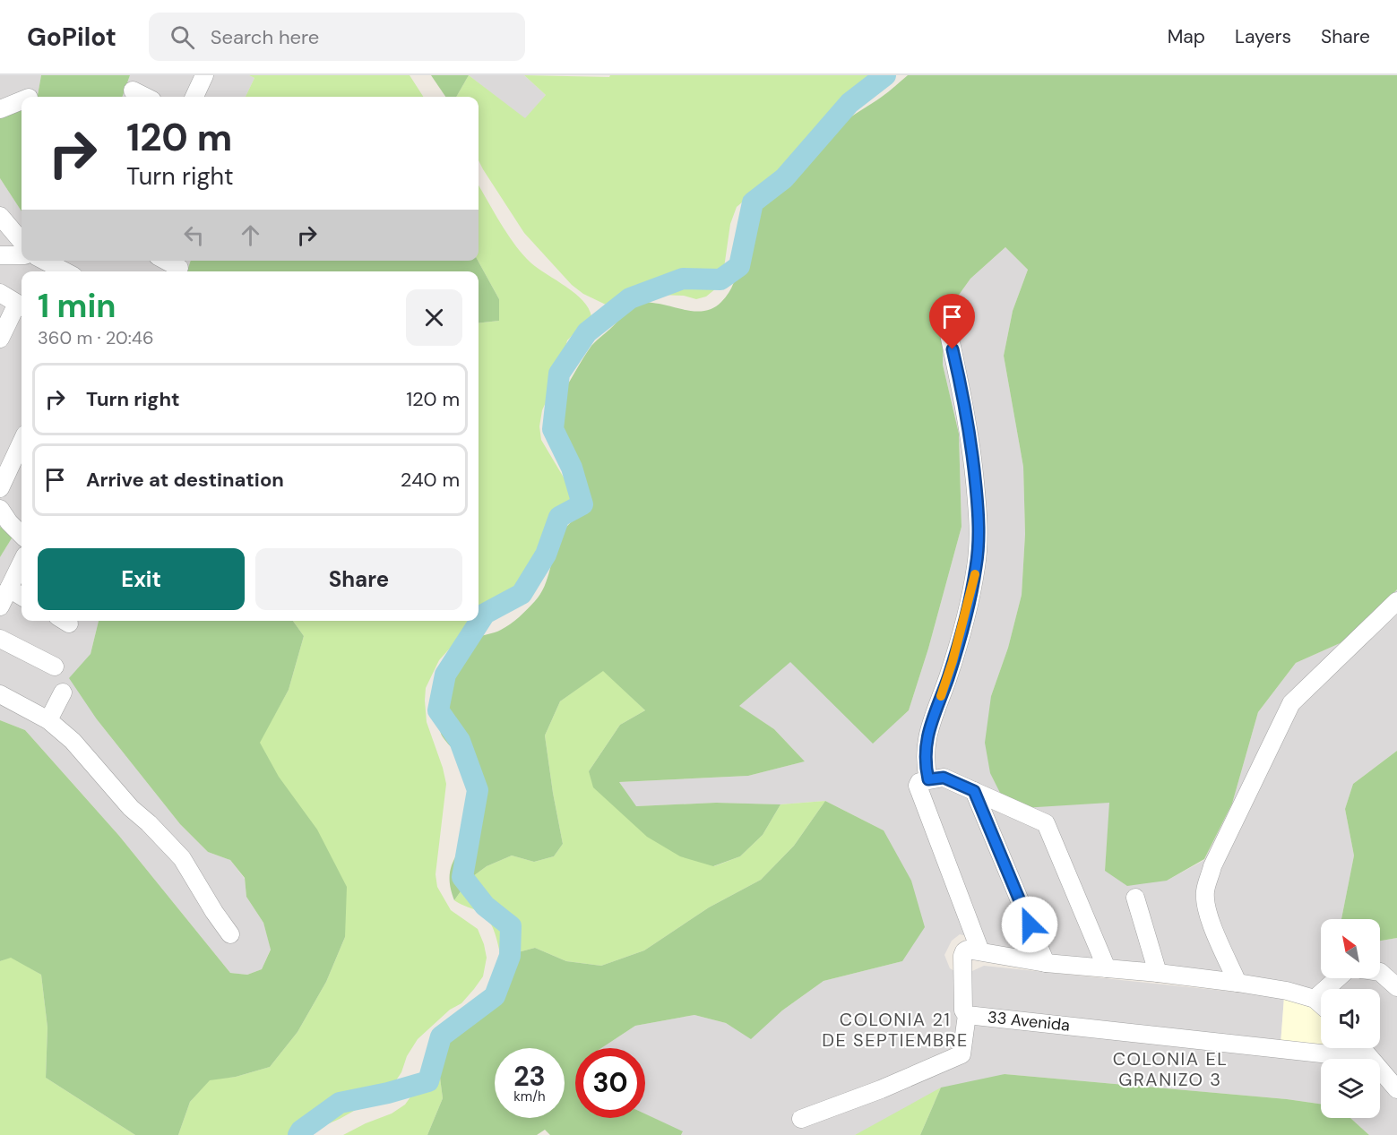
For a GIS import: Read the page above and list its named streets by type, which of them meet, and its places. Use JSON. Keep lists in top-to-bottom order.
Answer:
{
  "streets": {
    "street": ["33 Avenida"]
  },
  "districts": ["COLONIA 21 DE SEPTIEMBRE", "COLONIA EL GRANIZO 3"],
  "north": "top left",
  "page": {
    "header": "GoPilot",
    "search": "Search here",
    "nav": ["Map", "Layers", "Share"],
    "turn": ["120 m", "Turn right"],
    "heading": ["1 min", "360 m · 20:46"],
    "list": [
      {
        "name": "Turn right",
        "value": "120 m"
      },
      {
        "name": "Arrive at destination",
        "value": "240 m"
      }
    ],
    "buttons": ["Exit", "Share"],
    "speed": "23 km/h",
    "limit": "30"
  }
}
